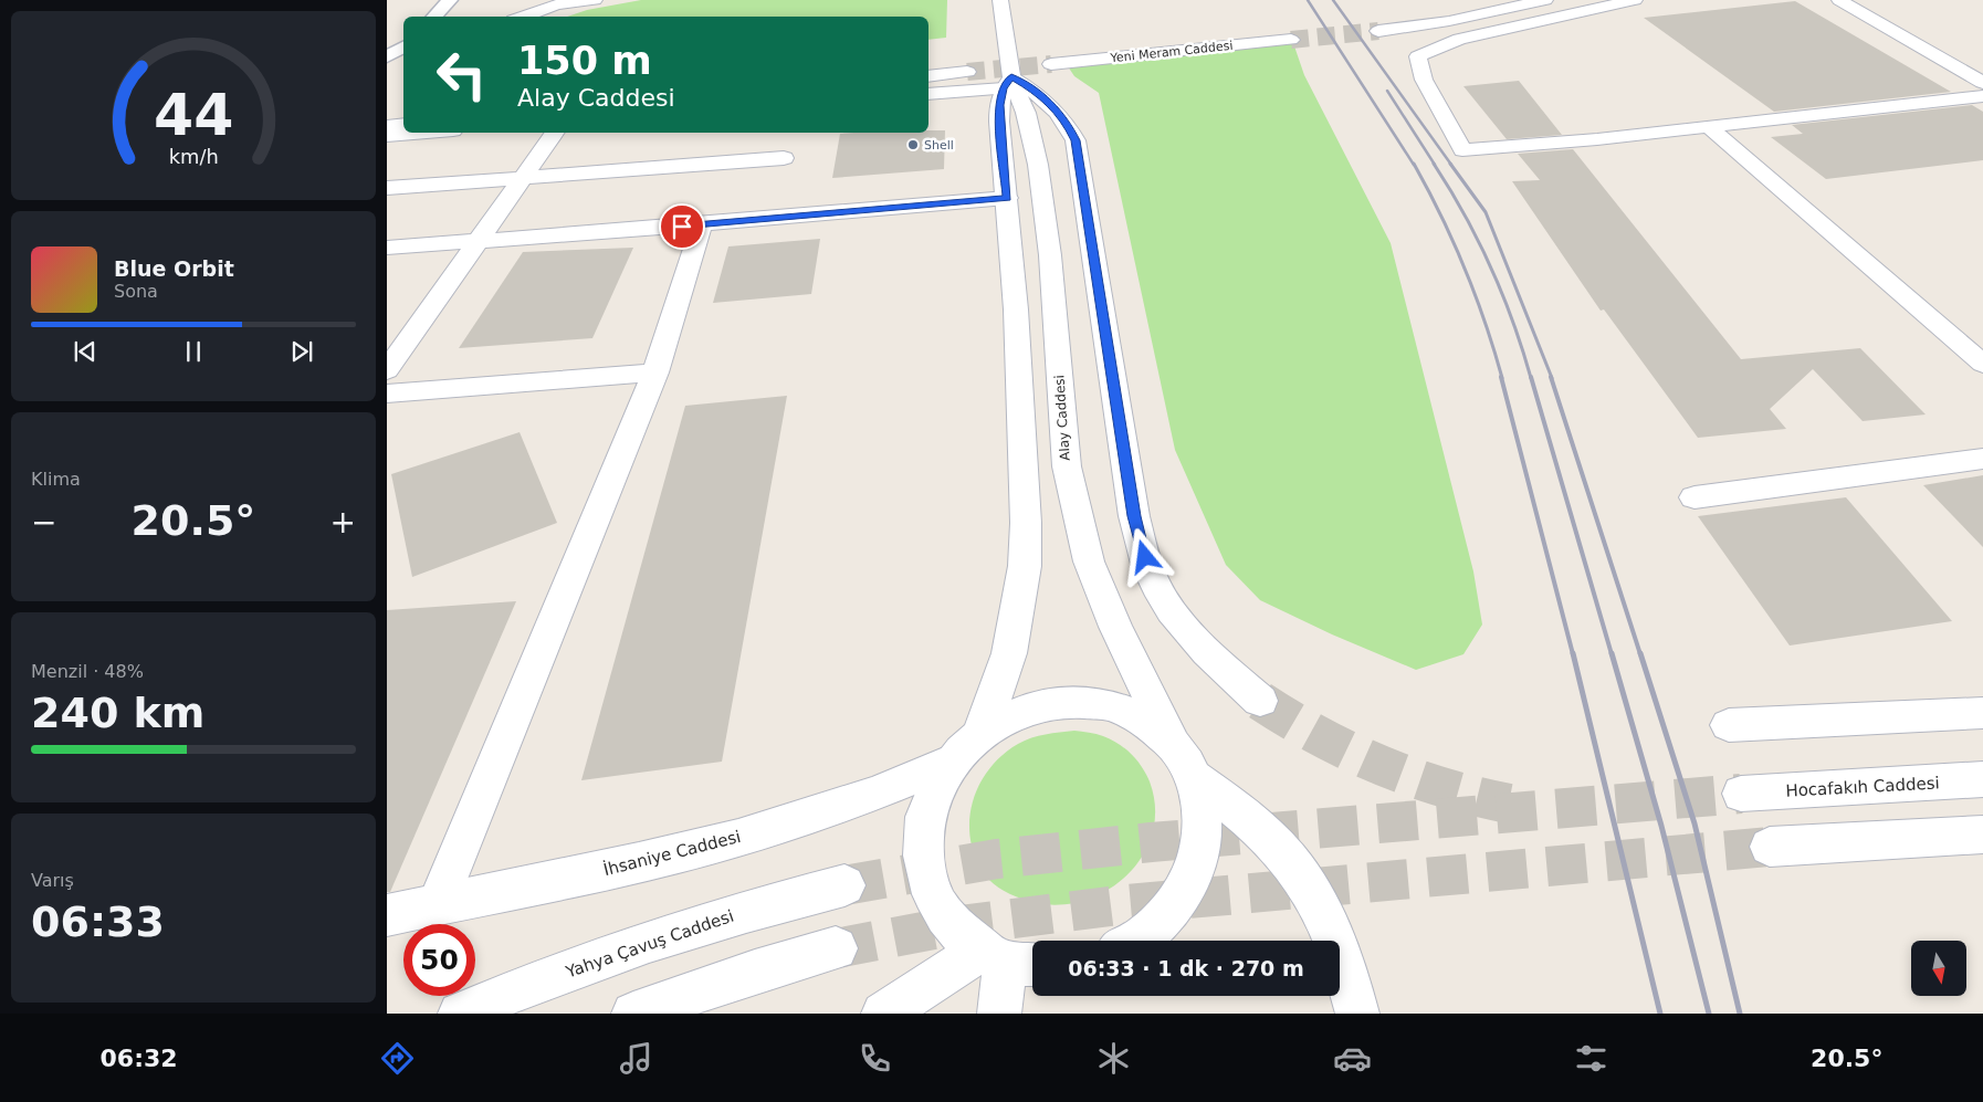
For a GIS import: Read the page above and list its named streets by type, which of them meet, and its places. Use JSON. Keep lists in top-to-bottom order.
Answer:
{
  "streets": {
    "street": [
      "Yeni Meram Caddesi",
      "Alay Caddesi",
      "Hocafakıh Caddesi",
      "İhsaniye Caddesi",
      "Yahya Çavuş Caddesi"
    ]
  },
  "places": ["Shell"],
  "north": "bottom",
  "page": {
    "turn": ["150 m", "Alay Caddesi"],
    "song": ["Blue Orbit", "Sona"],
    "tile": [
      "Klima",
      ["Menzil · 48%", "240 km"],
      ["Varış", "06:33"]
    ],
    "heat": ["−", "20.5°", "+"],
    "limit": "50",
    "trip": "06:33 · 1 dk · 270 m",
    "tabs": ["06:32", "20.5°"],
    "gauge": ["44", "km/h"]
  }
}
